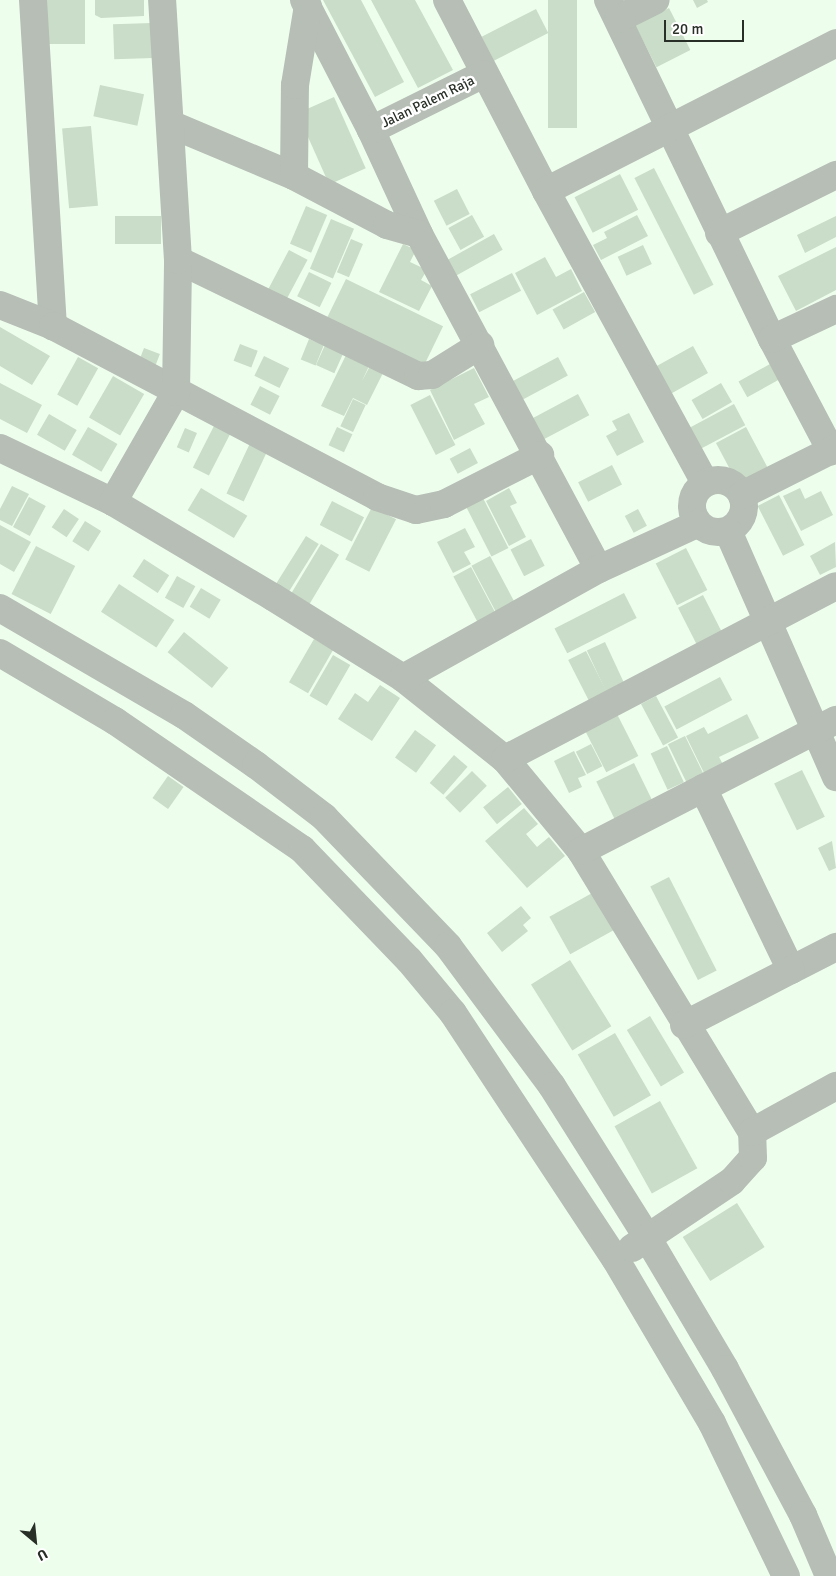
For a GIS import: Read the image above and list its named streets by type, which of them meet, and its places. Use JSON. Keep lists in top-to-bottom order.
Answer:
{
  "streets": {
    "street": ["Jalan Palem Raja"]
  },
  "scale_bar": "20 m",
  "north": "bottom right"
}
